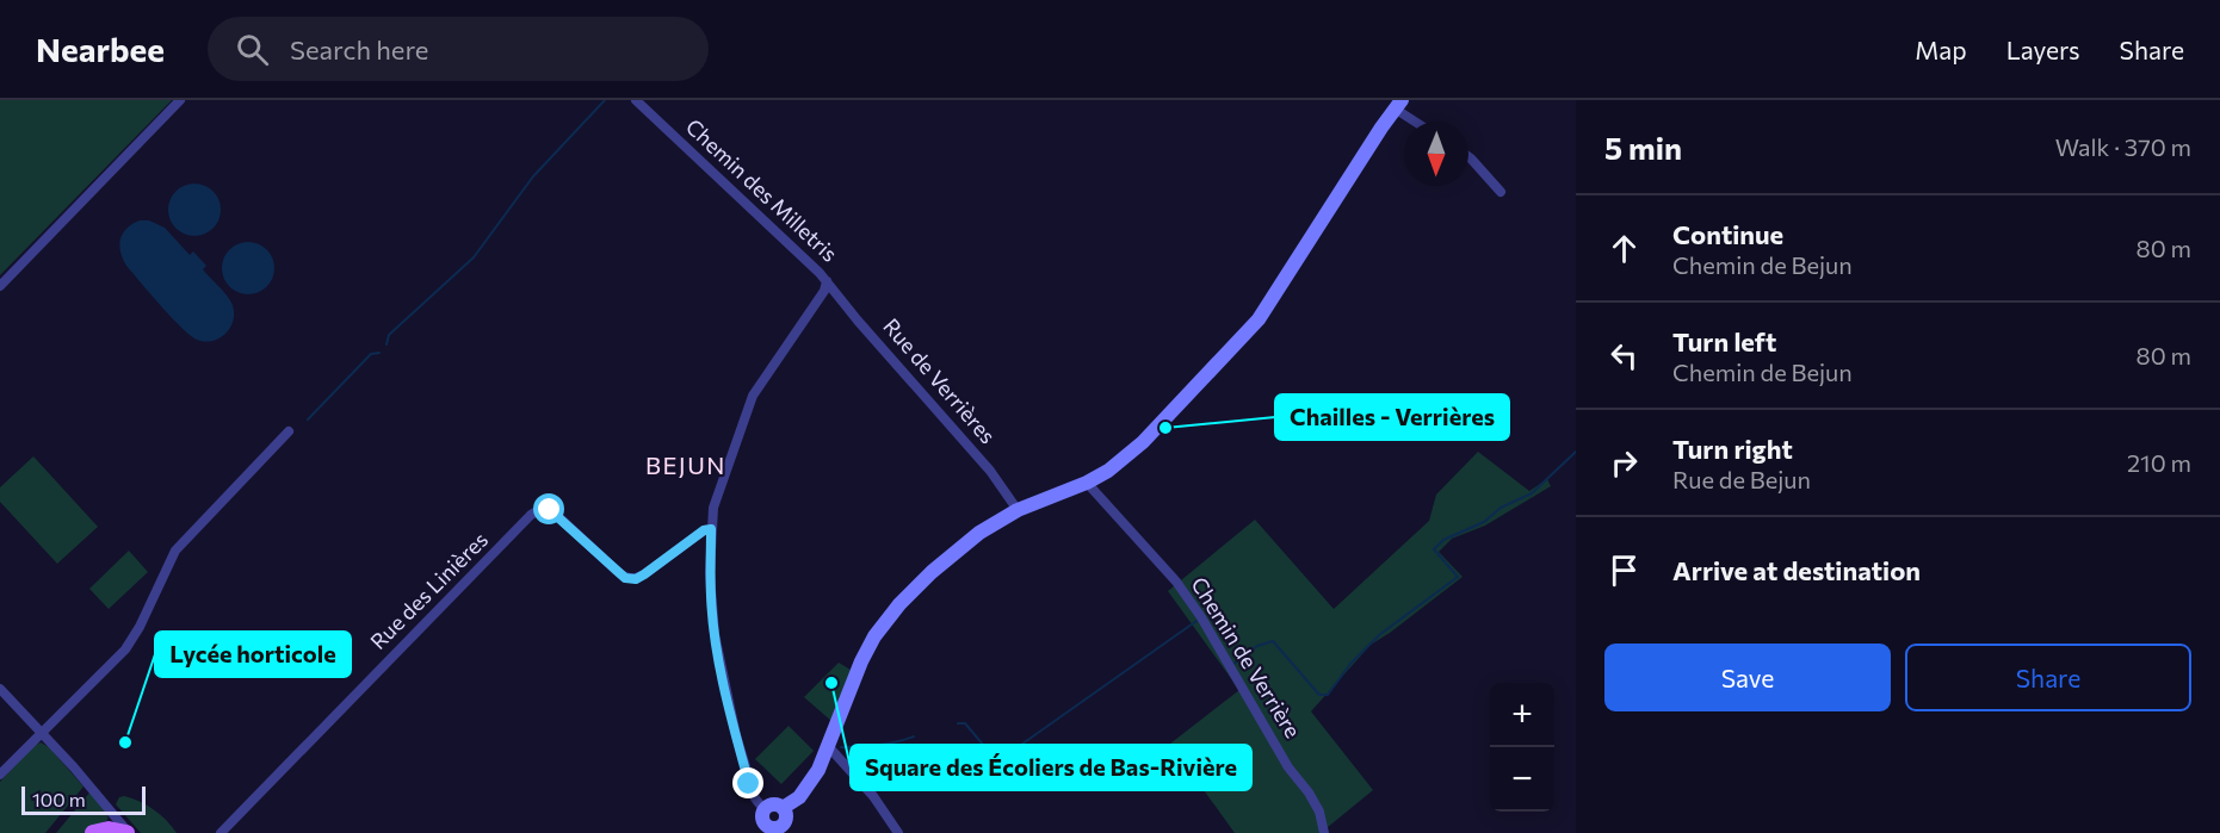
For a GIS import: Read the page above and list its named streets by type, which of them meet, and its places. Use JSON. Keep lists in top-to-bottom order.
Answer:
{
  "streets": {
    "street": [
      "Chemin des Milletris",
      "Rue de Verrières",
      "Rue des Linières",
      "Chemin de Verrière"
    ]
  },
  "crossings": [
    ["Chemin des Milletris", "Rue de Verrières"]
  ],
  "districts": ["BEJUN"],
  "places": ["Chailles - Verrières", "Square des Écoliers de Bas-Rivière", "Lycée horticole"],
  "scale_bar": "100 m",
  "north": "bottom",
  "page": {
    "header": "Nearbee",
    "search": "Search here",
    "nav": ["Map", "Layers", "Share"],
    "heading": ["5 min", "Walk · 370 m"],
    "list": [
      ["Continue", "Chemin de Bejun", "80 m"],
      ["Turn left", "Chemin de Bejun", "80 m"],
      ["Turn right", "Rue de Bejun", "210 m"],
      "Arrive at destination"
    ],
    "buttons": ["Save", "Share"],
    "map_buttons": ["+", "−"],
    "scale": "100 m"
  }
}
